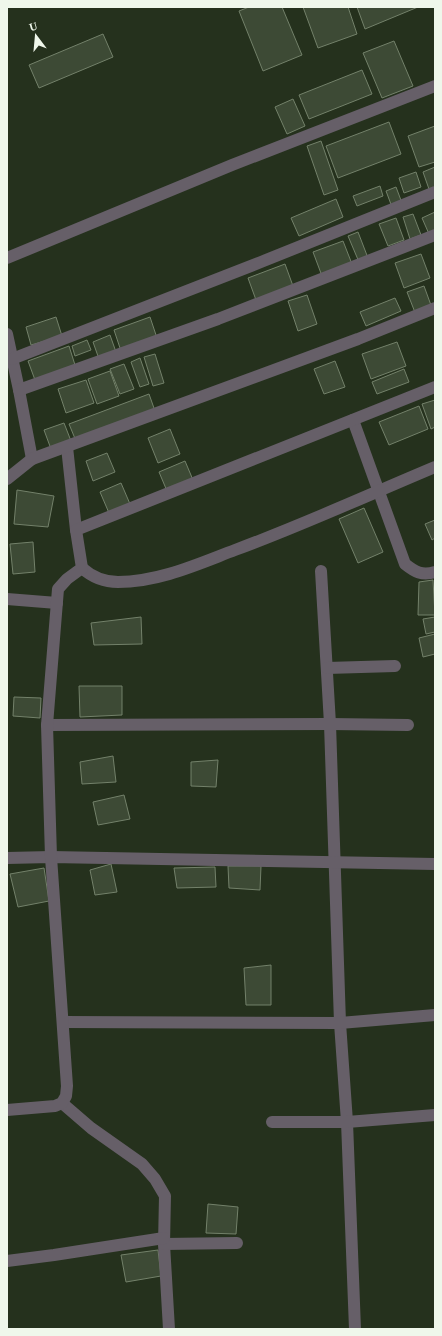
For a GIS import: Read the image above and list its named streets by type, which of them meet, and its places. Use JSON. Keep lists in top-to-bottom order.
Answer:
{
  "north": "top"
}
